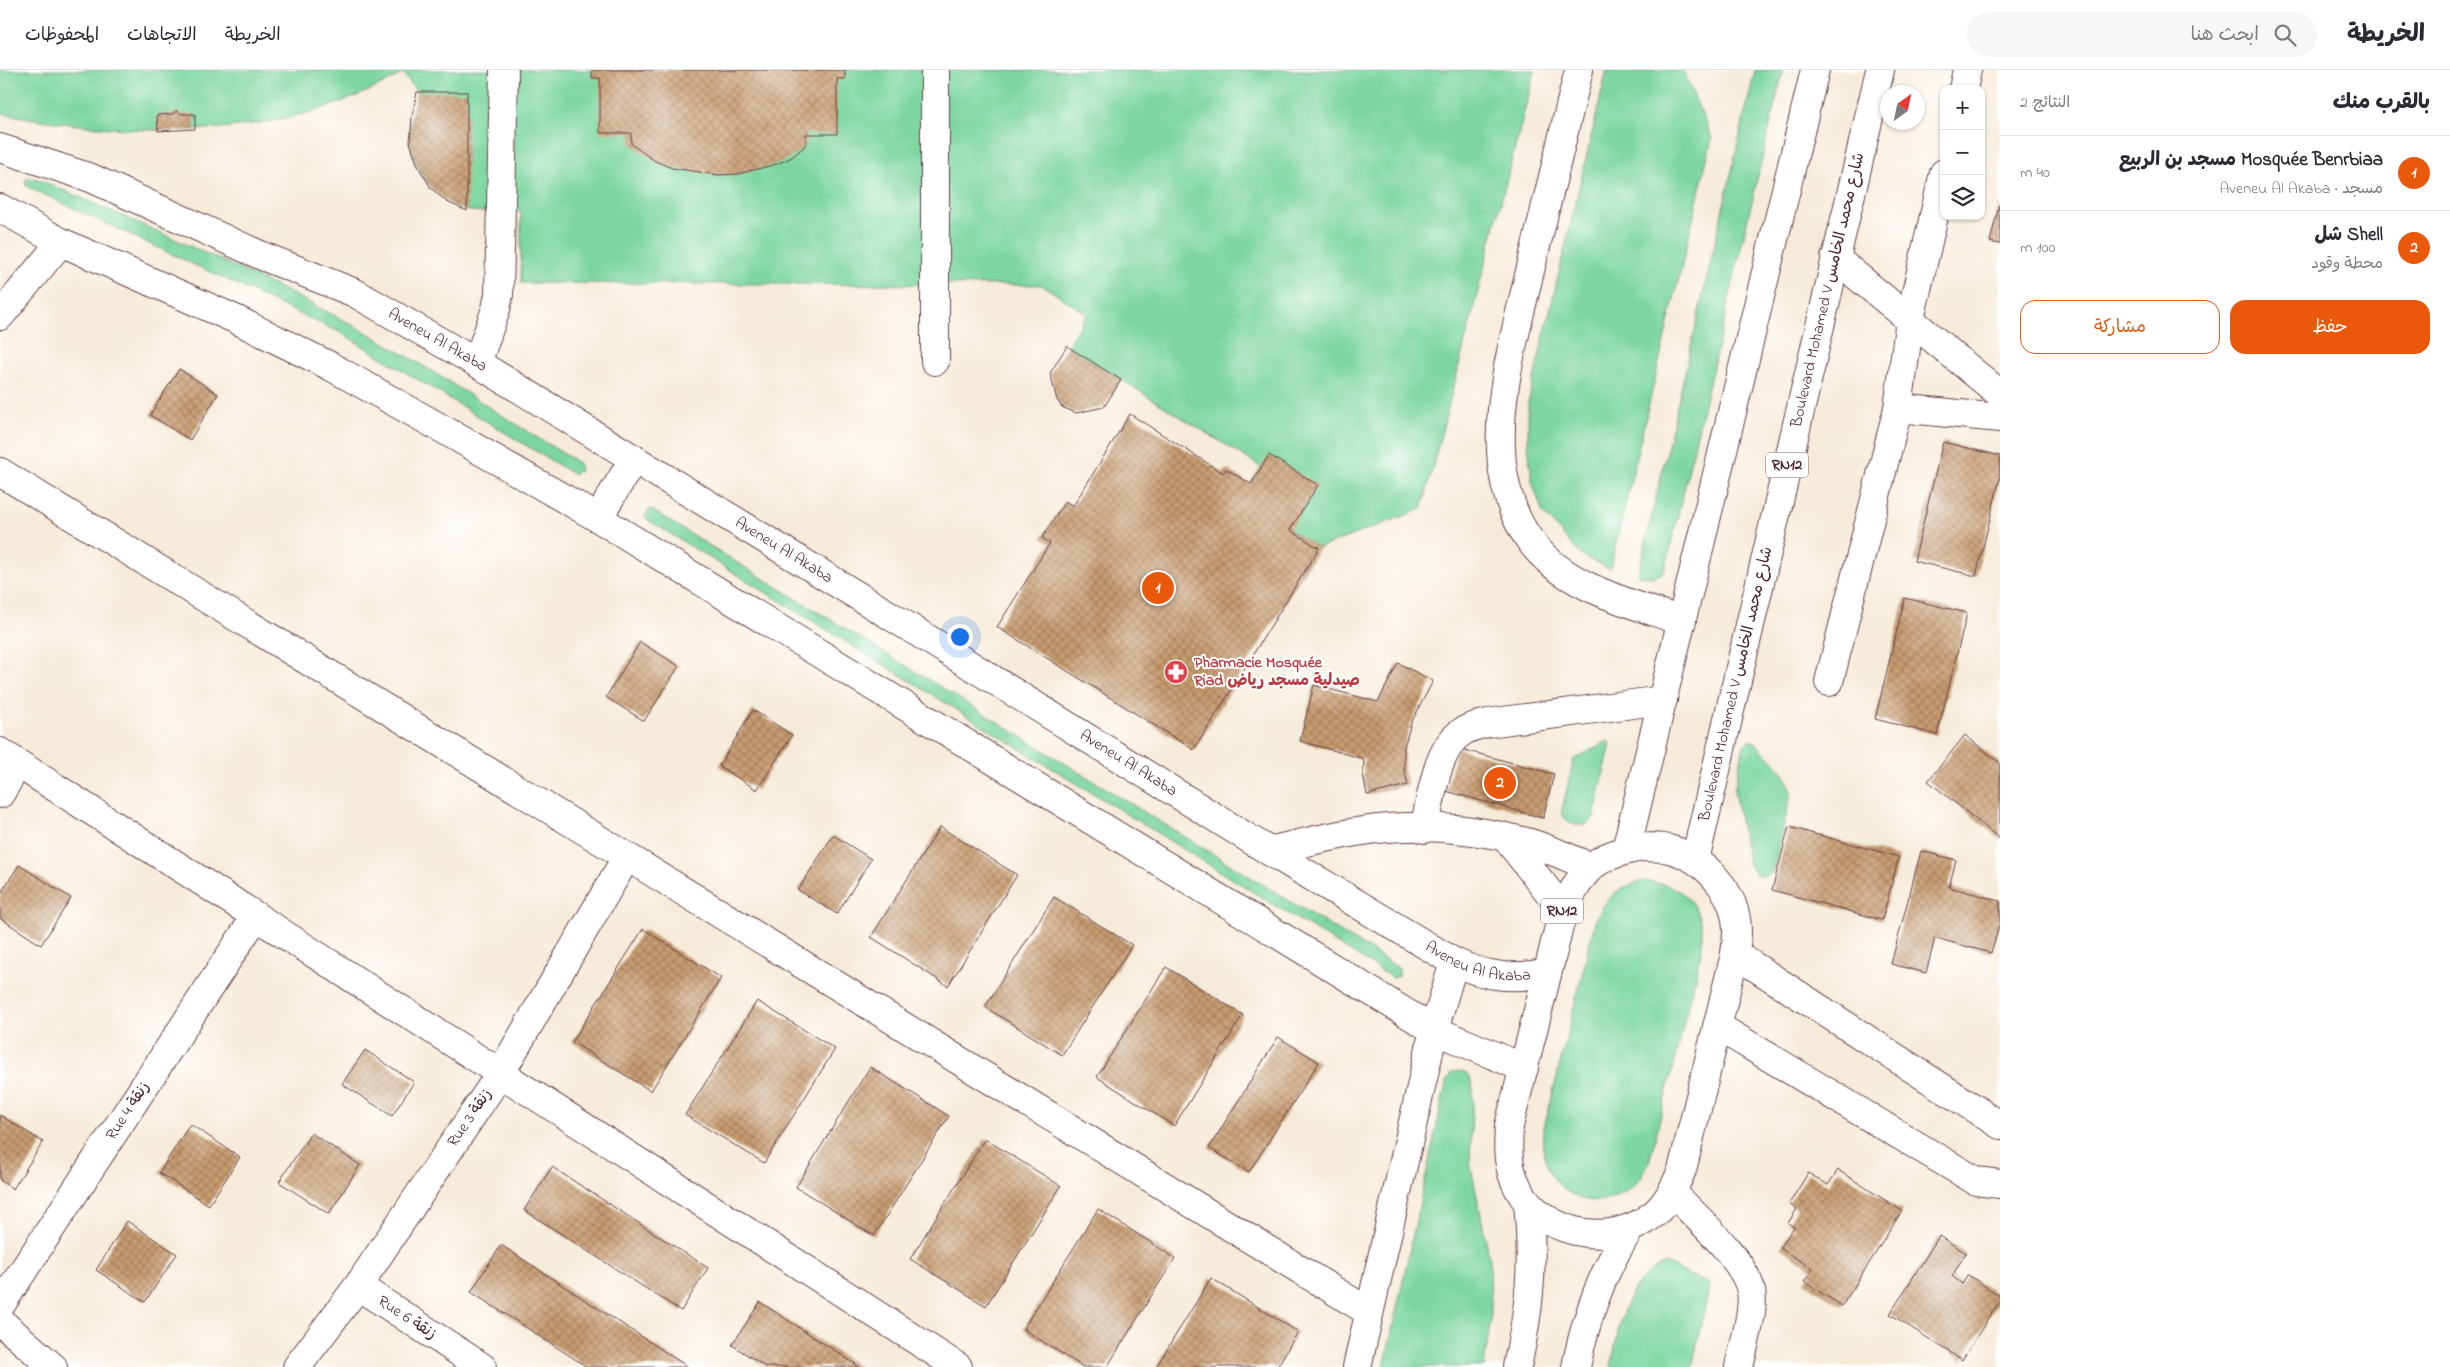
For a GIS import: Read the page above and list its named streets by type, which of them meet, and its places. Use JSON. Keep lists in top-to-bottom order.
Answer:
{
  "streets": {
    "street": [
      "Boulevard Mohamed V شارع محمد الخامس",
      "Aveneu Al Akaba",
      "RN12",
      "Rue 4 زنقة",
      "Rue 3 زنقة",
      "Rue 6 زنقة"
    ]
  },
  "crossings": [
    ["Boulevard Mohamed V شارع محمد الخامس", "RN12"],
    ["Aveneu Al Akaba", "RN12"],
    ["Rue 3 زنقة", "Rue 6 زنقة"]
  ],
  "places": {
    "pharmacy": ["Pharmacie Mosquée Riad صيدلية مسجد رياض"]
  },
  "north": "top right",
  "page": {
    "header": "الخريطة",
    "search": "ابحث هنا",
    "nav": ["الخريطة", "الاتجاهات", "المحفوظات"],
    "heading": ["بالقرب منك", "النتائج: 2"],
    "map_buttons": ["+", "−"],
    "list": [
      {
        "mark": "1",
        "name": "Mosquée Benrbiaa مسجد بن الربيع",
        "note": "مسجد · Aveneu Al Akaba",
        "value": "40 m"
      },
      {
        "mark": "2",
        "name": "Shell شل",
        "note": "محطة وقود",
        "value": "100 m"
      }
    ],
    "buttons": ["حفظ", "مشاركة"],
    "pins": ["1", "2"]
  }
}
